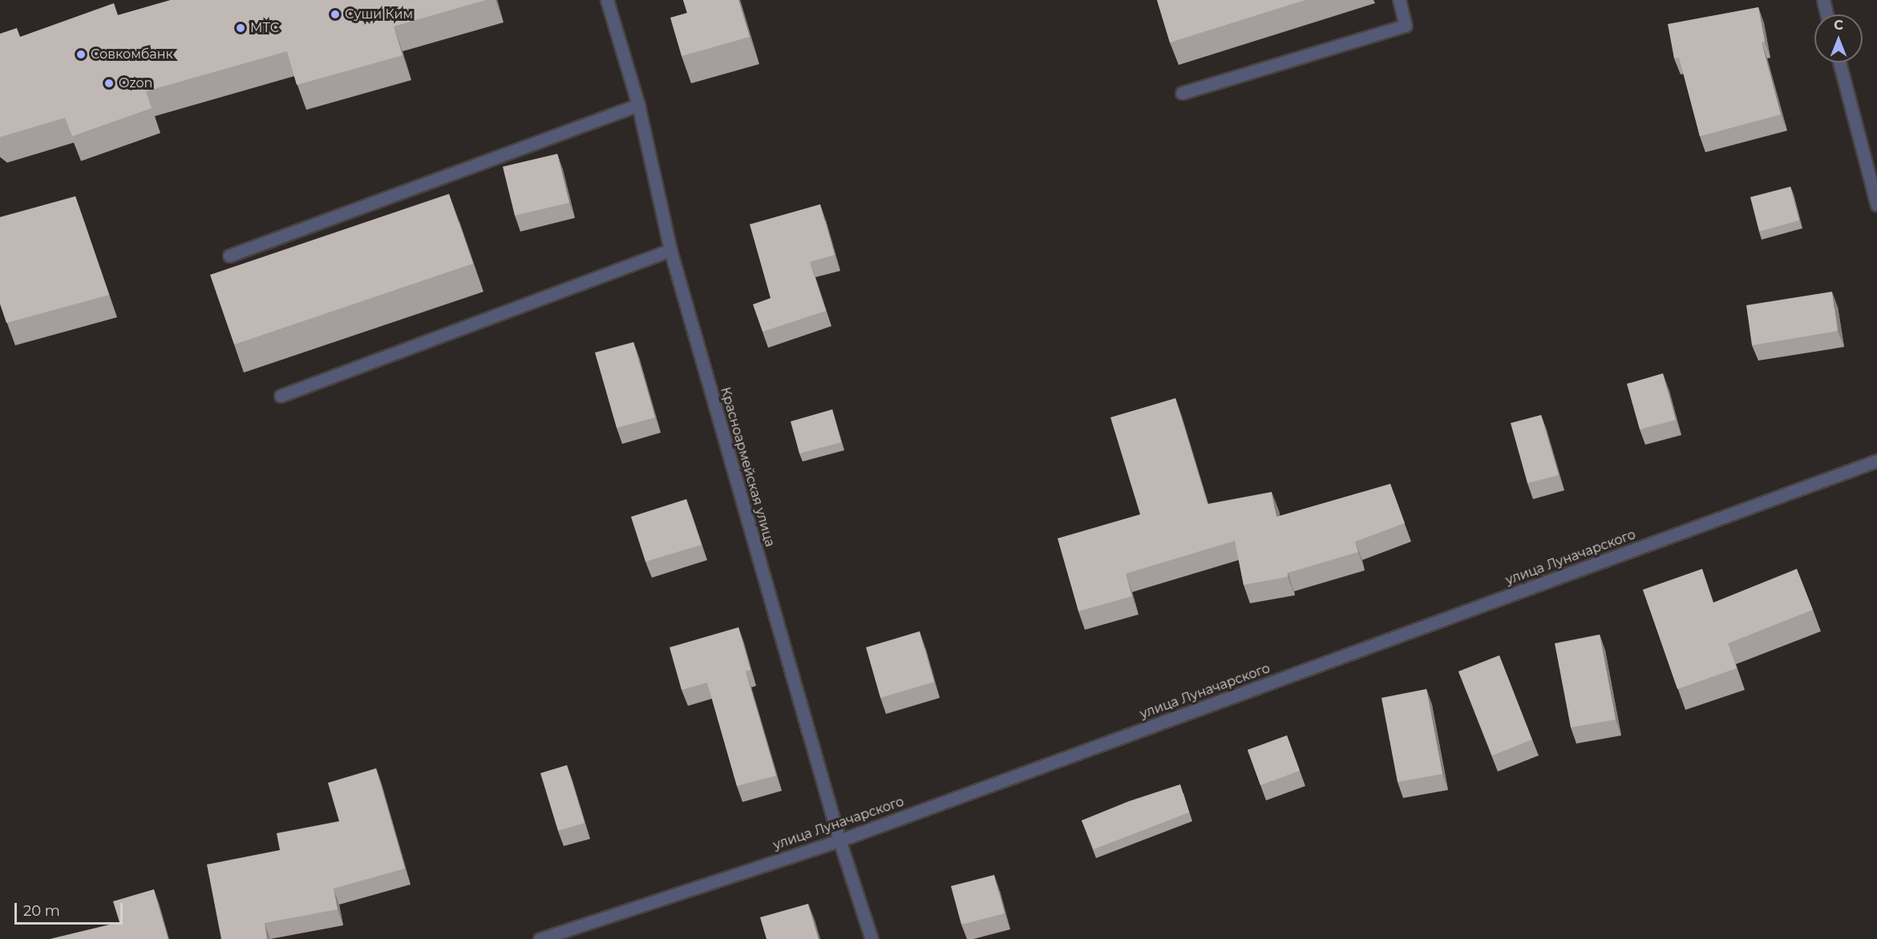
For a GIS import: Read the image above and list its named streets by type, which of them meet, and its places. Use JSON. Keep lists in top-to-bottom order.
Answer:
{
  "streets": {
    "street": ["Красноармейская улица", "улица Луначарского"]
  },
  "crossings": [
    ["Красноармейская улица", "улица Луначарского"]
  ],
  "places": [
    "Суши Ким",
    "МТС",
    "Совкомбанк",
    "Ozon"
  ],
  "scale_bar": "20 m",
  "north": "top"
}
